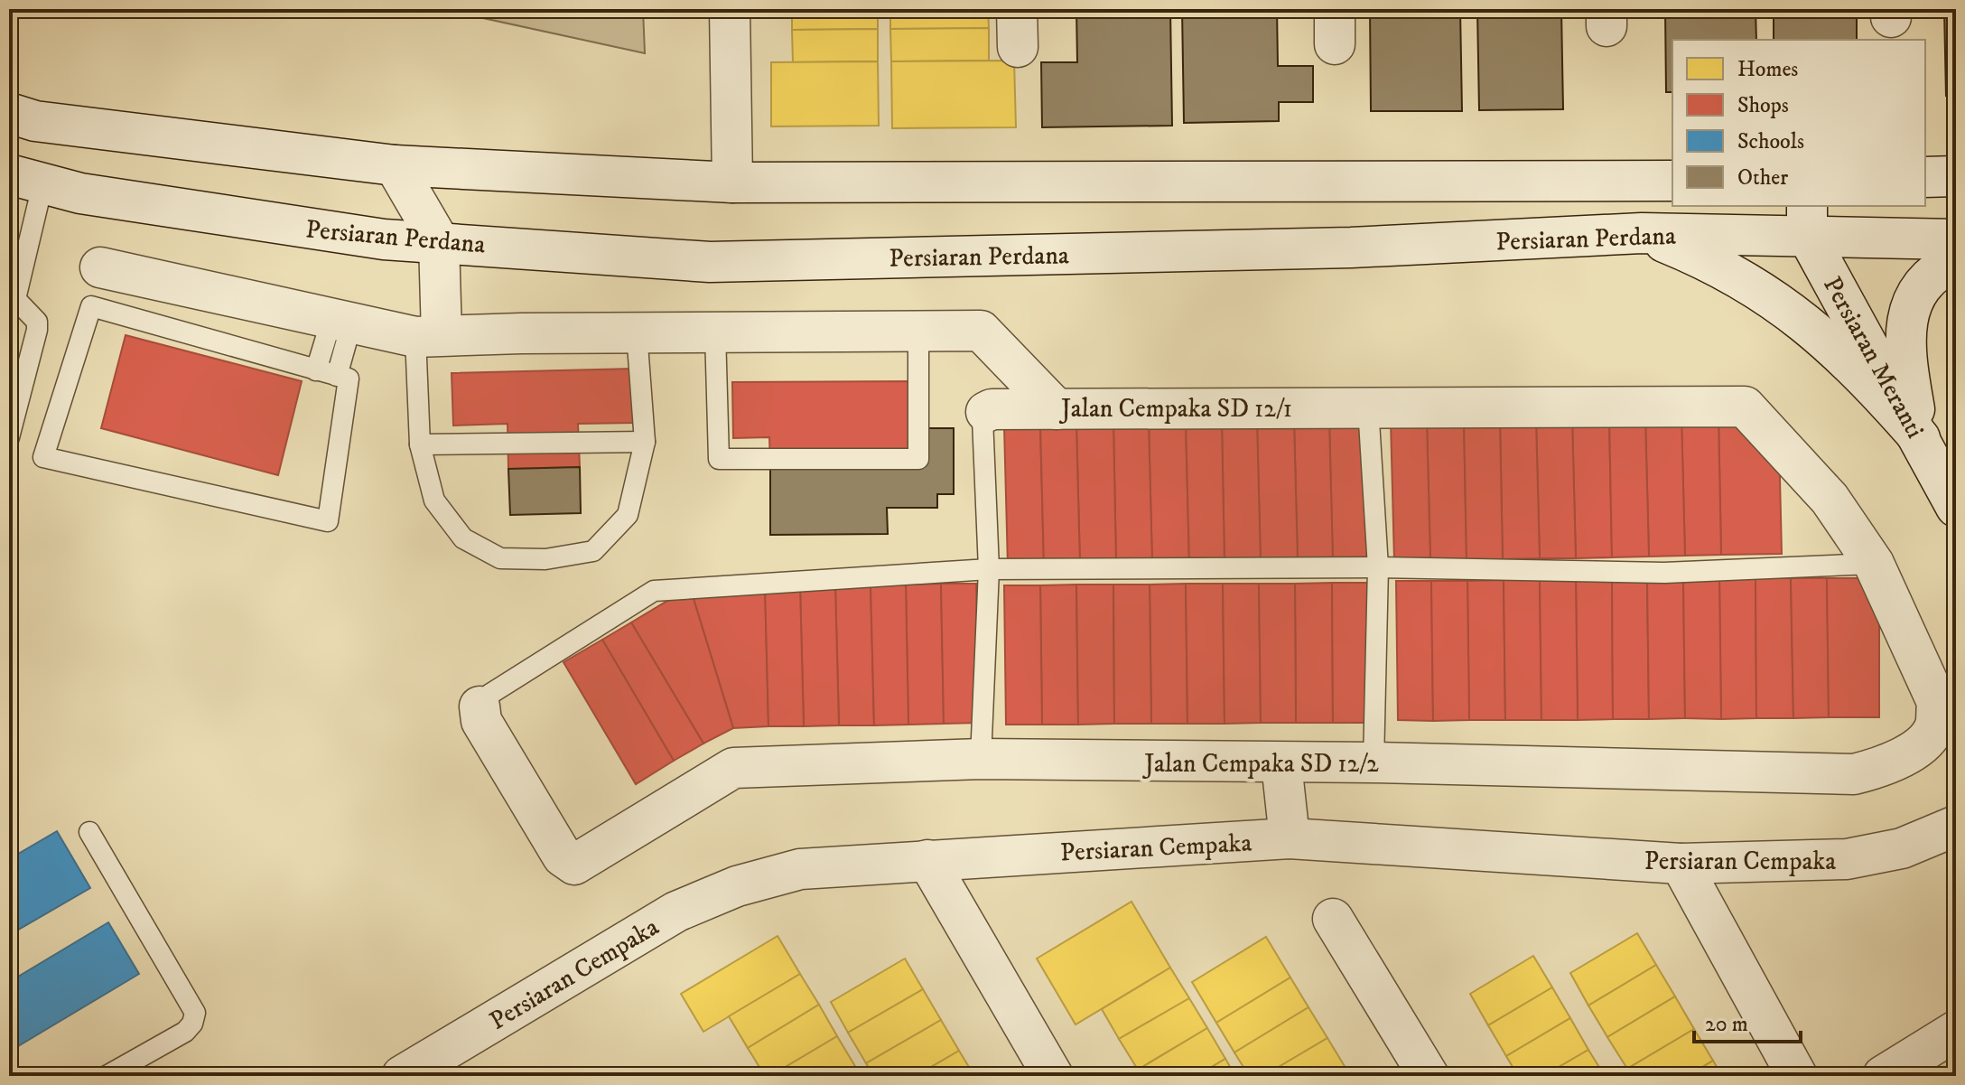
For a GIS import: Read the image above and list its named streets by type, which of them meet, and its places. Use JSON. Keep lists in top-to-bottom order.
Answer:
{
  "streets": {
    "street": [
      "Persiaran Perdana",
      "Persiaran Meranti",
      "Jalan Cempaka SD 12/1",
      "Jalan Cempaka SD 12/2",
      "Persiaran Cempaka"
    ]
  },
  "crossings": [
    ["Persiaran Perdana", "Persiaran Meranti"],
    ["Jalan Cempaka SD 12/1", "Jalan Cempaka SD 12/2"]
  ],
  "legend": [
    "Homes",
    "Shops",
    "Schools",
    "Other"
  ],
  "scale_bar": "20 m"
}
